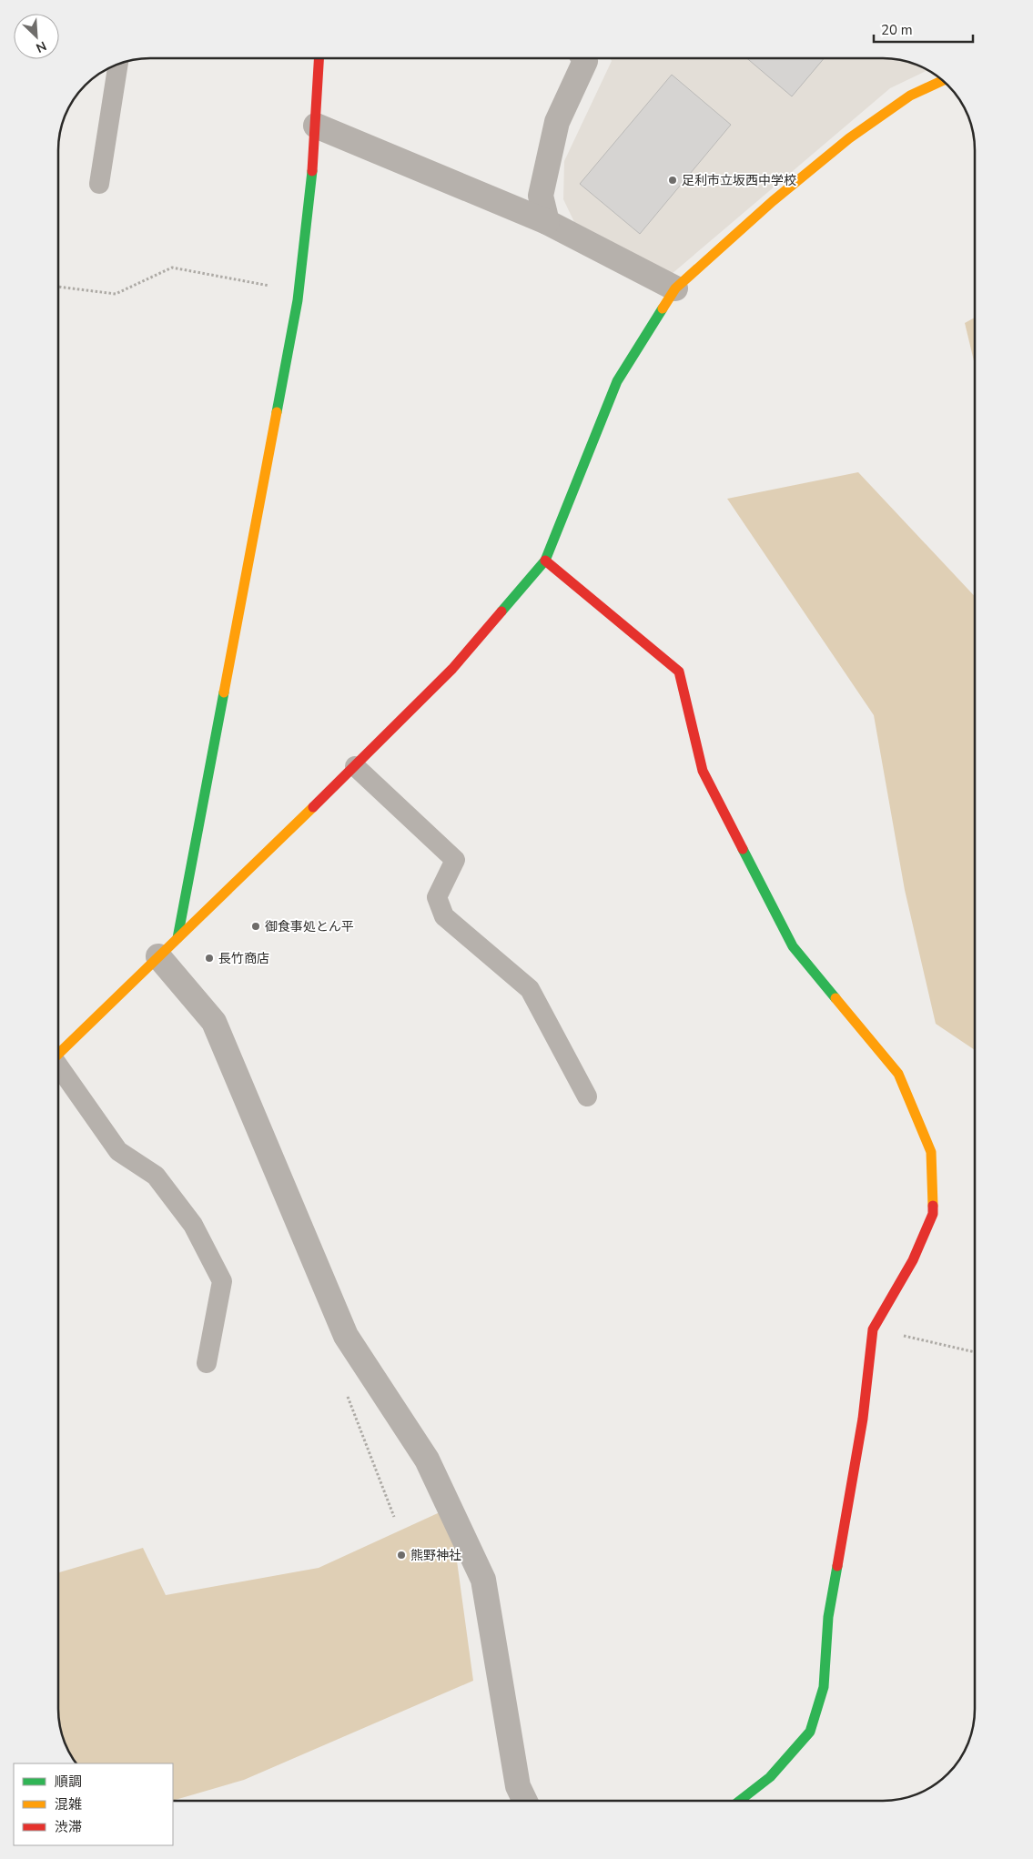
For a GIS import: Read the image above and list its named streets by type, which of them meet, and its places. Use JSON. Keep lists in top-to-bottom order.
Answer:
{
  "places": [
    "足利市立坂西中学校",
    "御食事処とん平",
    "長竹商店",
    "熊野神社"
  ],
  "legend": ["順調", "混雑", "渋滞"],
  "scale_bar": "20 m",
  "north": "bottom right"
}
